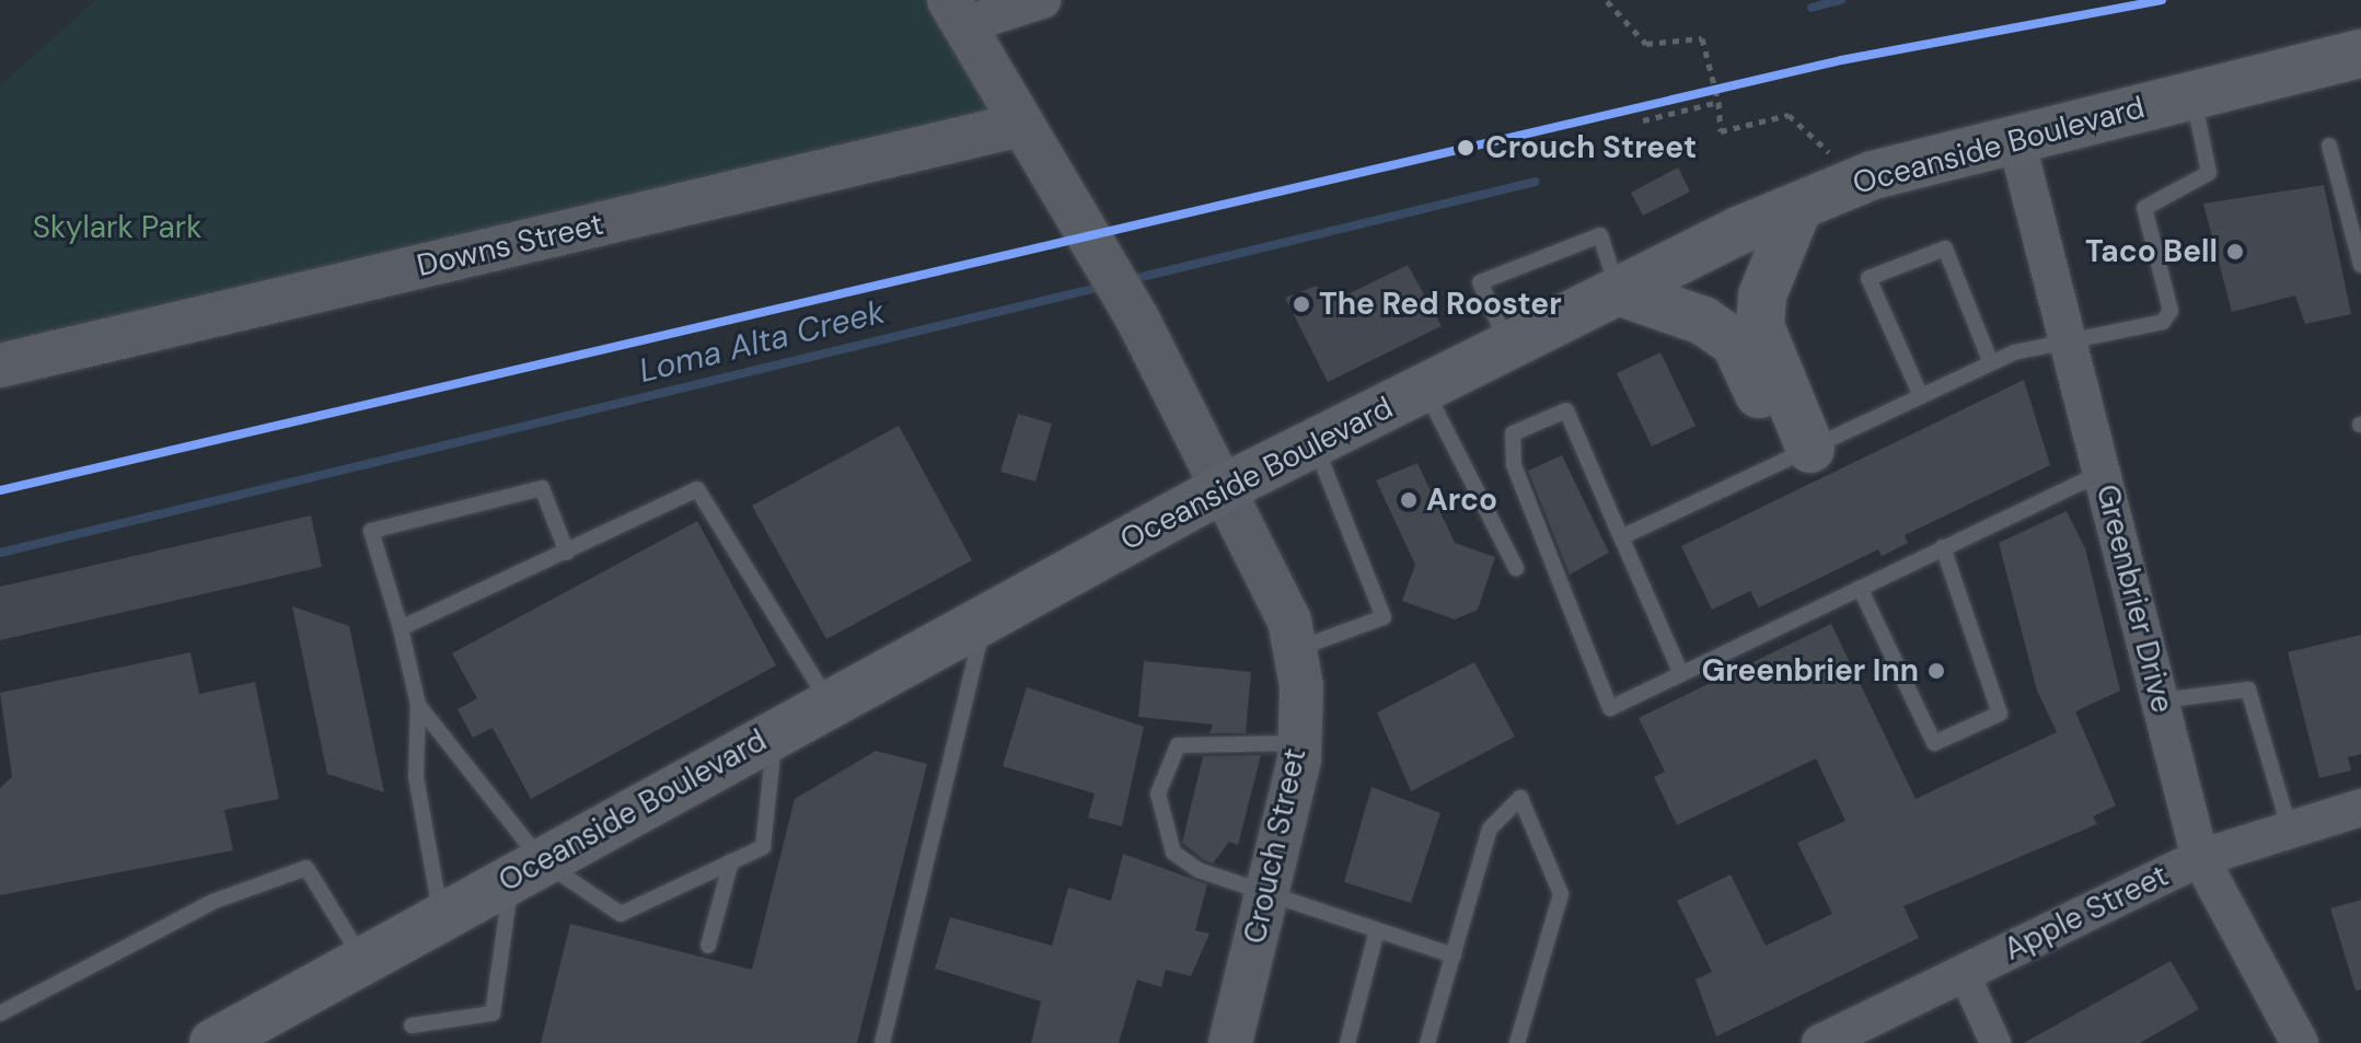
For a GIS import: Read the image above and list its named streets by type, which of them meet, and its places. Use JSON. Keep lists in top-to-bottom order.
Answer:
{
  "streets": {
    "main road": ["Oceanside Boulevard", "Downs Street", "Crouch Street"],
    "street": ["Greenbrier Drive", "Apple Street"]
  },
  "crossings": [
    ["Oceanside Boulevard", "Greenbrier Drive"],
    ["Oceanside Boulevard", "Crouch Street"],
    ["Downs Street", "Crouch Street"],
    ["Greenbrier Drive", "Apple Street"]
  ],
  "water": ["Loma Alta Creek"],
  "parks": ["Skylark Park"],
  "places": [
    "Crouch Street",
    "Taco Bell",
    "The Red Rooster",
    "Arco",
    "Greenbrier Inn"
  ]
}
